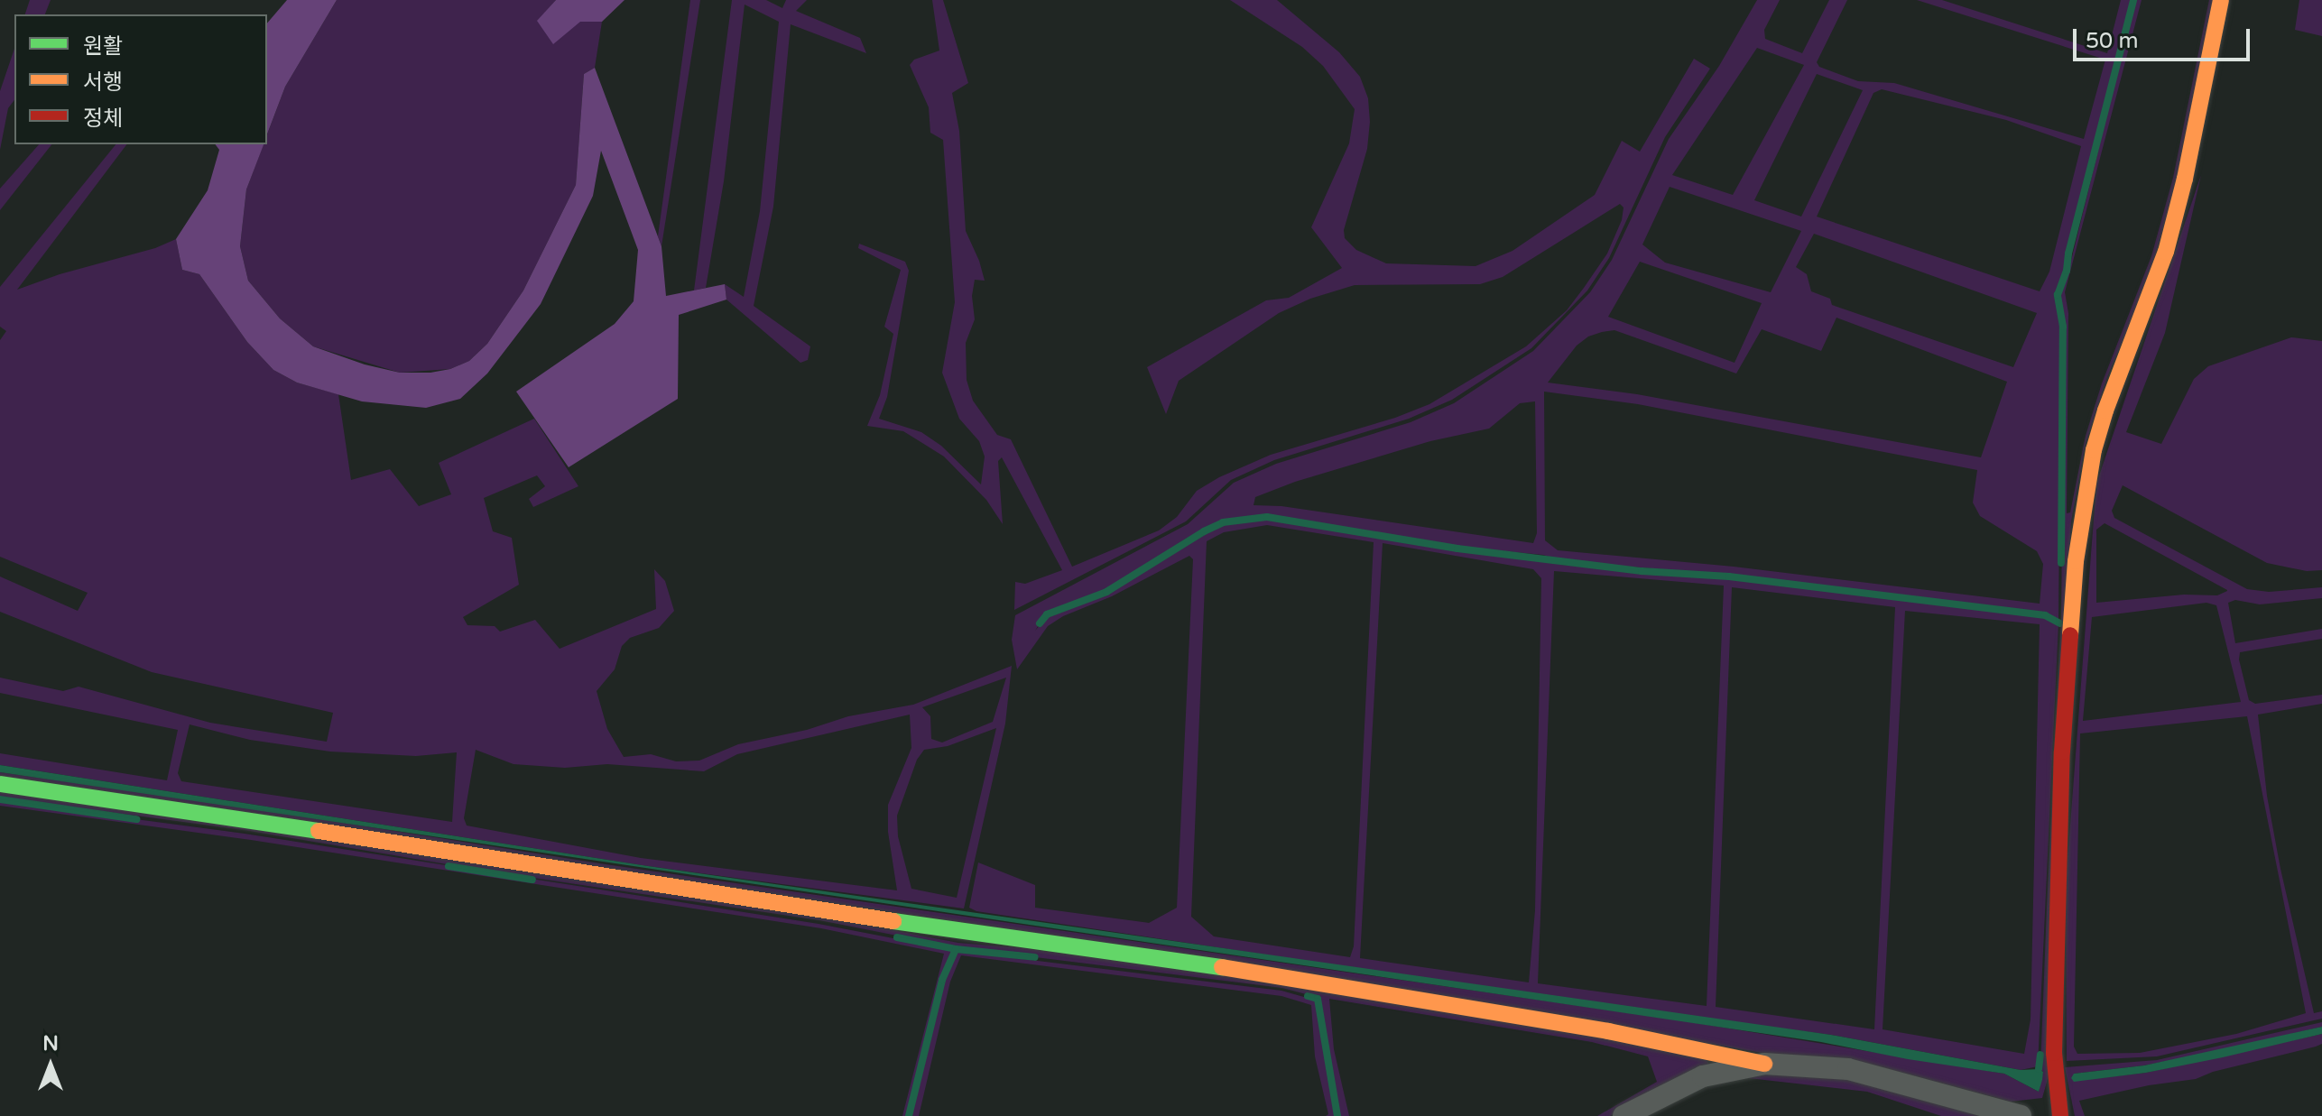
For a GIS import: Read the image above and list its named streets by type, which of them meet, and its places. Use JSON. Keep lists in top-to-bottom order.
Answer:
{
  "legend": ["원활", "서행", "정체"],
  "scale_bar": "50 m",
  "north": "top"
}
